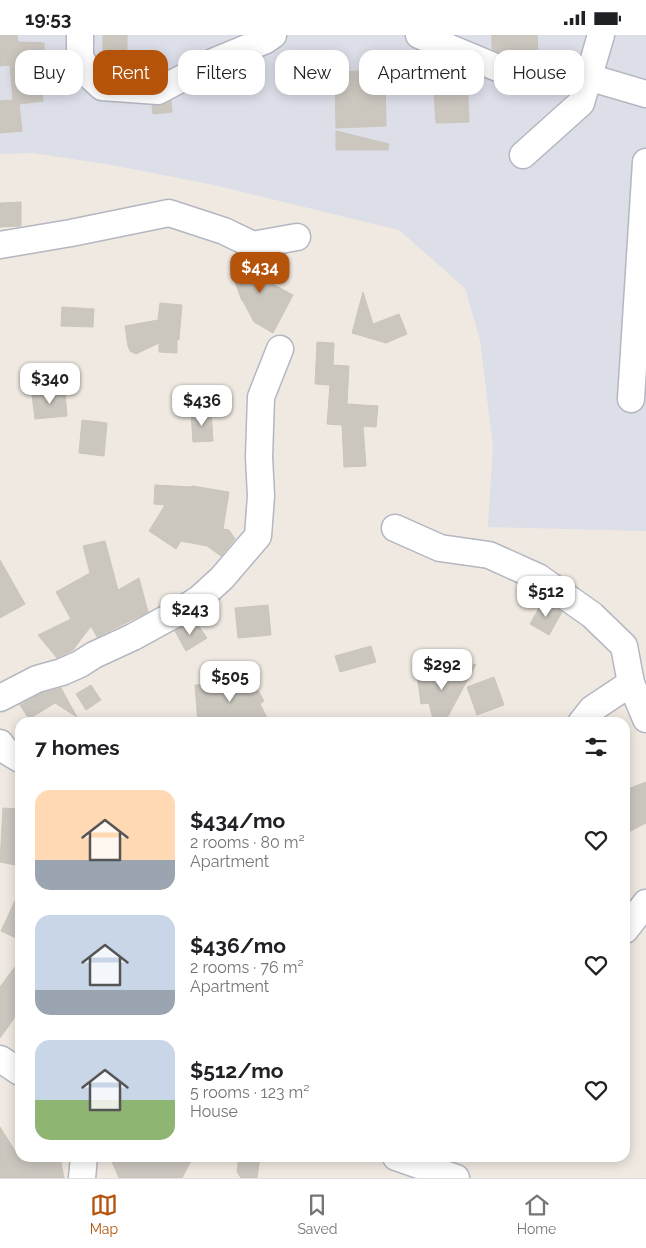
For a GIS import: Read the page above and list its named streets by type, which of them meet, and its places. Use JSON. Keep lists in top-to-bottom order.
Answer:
{
  "page": {
    "status": "19:53",
    "chip": [
      "Buy",
      "Rent",
      "Filters",
      "New",
      "Apartment",
      "House"
    ],
    "price": [
      "$434",
      "$340",
      "$436",
      "$512",
      "$243",
      "$292",
      "$505"
    ],
    "heading": "7 homes",
    "list": [
      {
        "name": "$434/mo",
        "note": "2 rooms · 80 m² · Apartment"
      },
      {
        "name": "$436/mo",
        "note": "2 rooms · 76 m² · Apartment"
      },
      {
        "name": "$512/mo",
        "note": "5 rooms · 123 m² · House"
      }
    ],
    "tabs": ["Map", "Saved", "Home"]
  }
}
